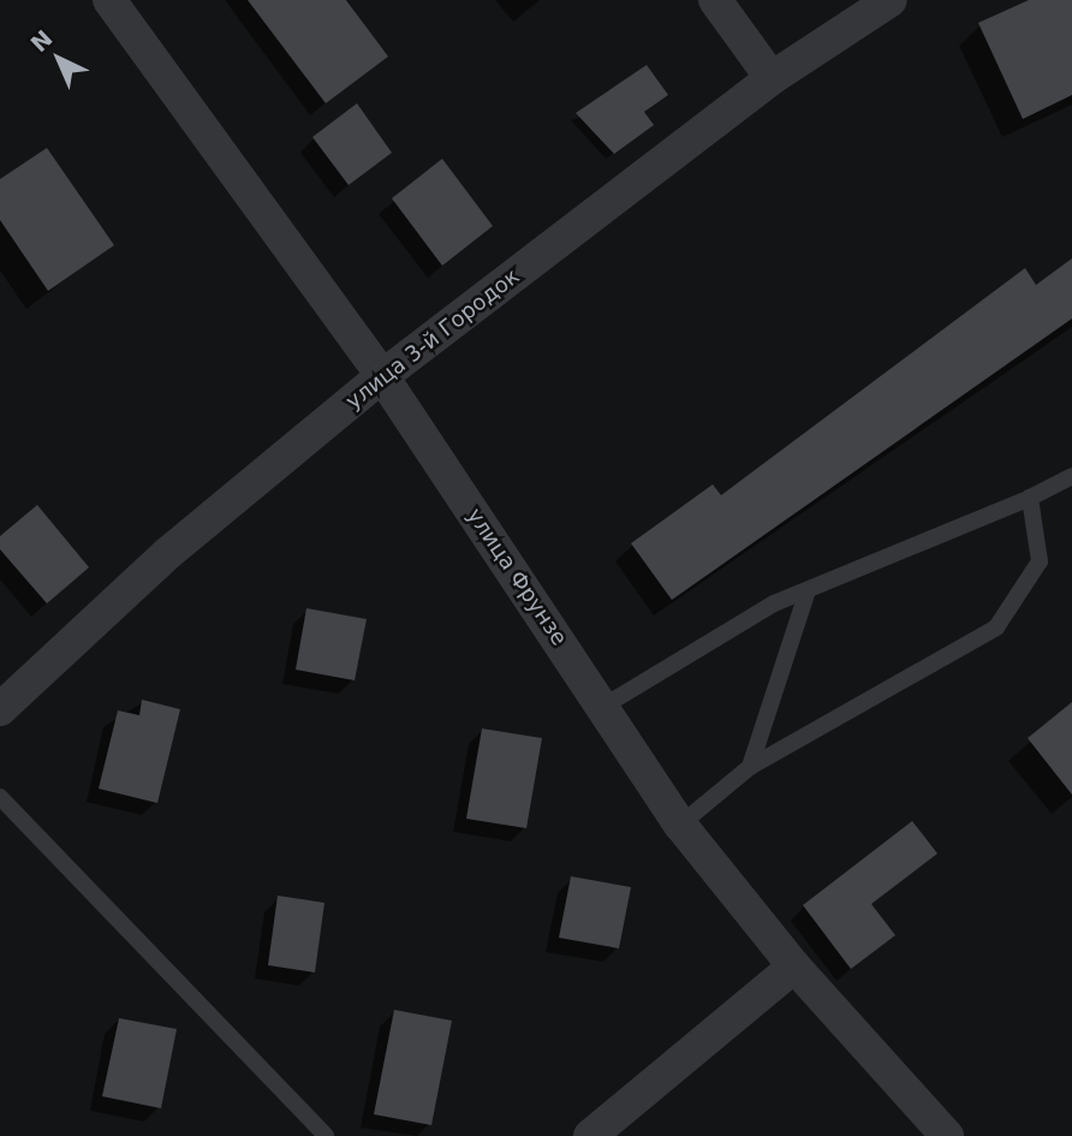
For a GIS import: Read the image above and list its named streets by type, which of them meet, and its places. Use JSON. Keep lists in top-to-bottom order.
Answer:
{
  "streets": {
    "street": ["улица 3-й Городок", "улица Фрунзе"]
  },
  "crossings": [
    ["улица 3-й Городок", "улица Фрунзе"]
  ],
  "north": "top left"
}
